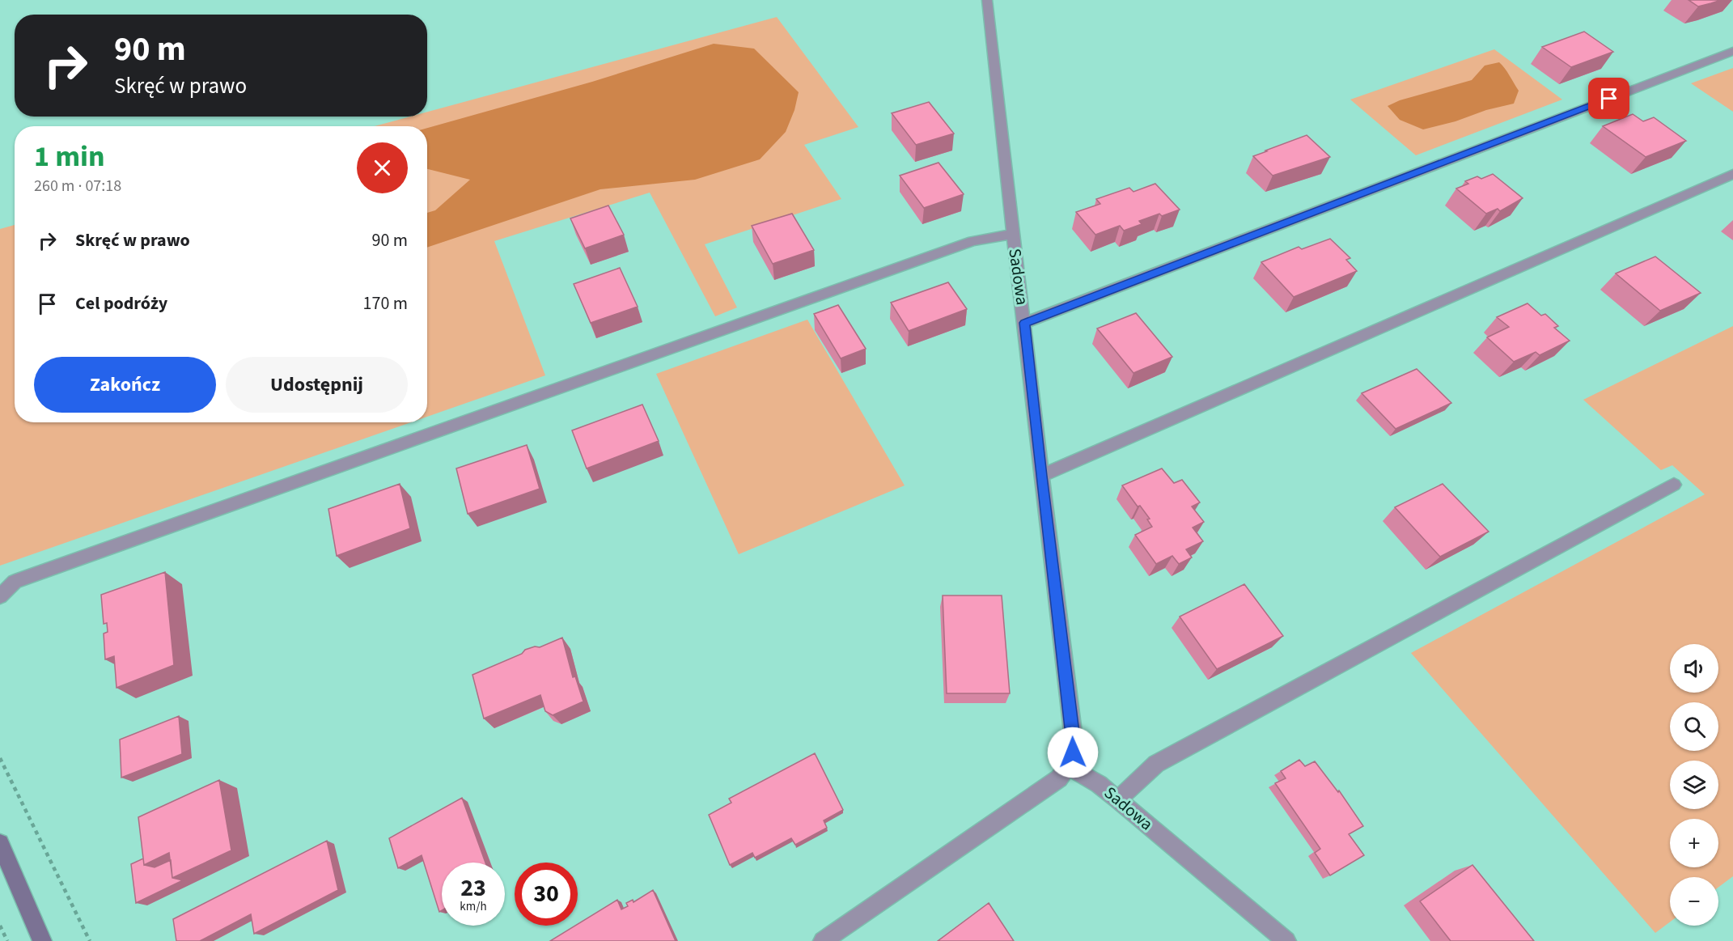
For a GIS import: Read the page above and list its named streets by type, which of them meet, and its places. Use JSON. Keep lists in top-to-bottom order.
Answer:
{
  "streets": {
    "street": ["Sadowa"]
  },
  "page": {
    "turn": ["90 m", "Skręć w prawo"],
    "heading": ["1 min", "260 m · 07:18"],
    "list": [
      {
        "name": "Skręć w prawo",
        "value": "90 m"
      },
      {
        "name": "Cel podróży",
        "value": "170 m"
      }
    ],
    "buttons": ["Zakończ", "Udostępnij"],
    "map_buttons": ["+", "−"],
    "speed": "23 km/h",
    "limit": "30"
  }
}
